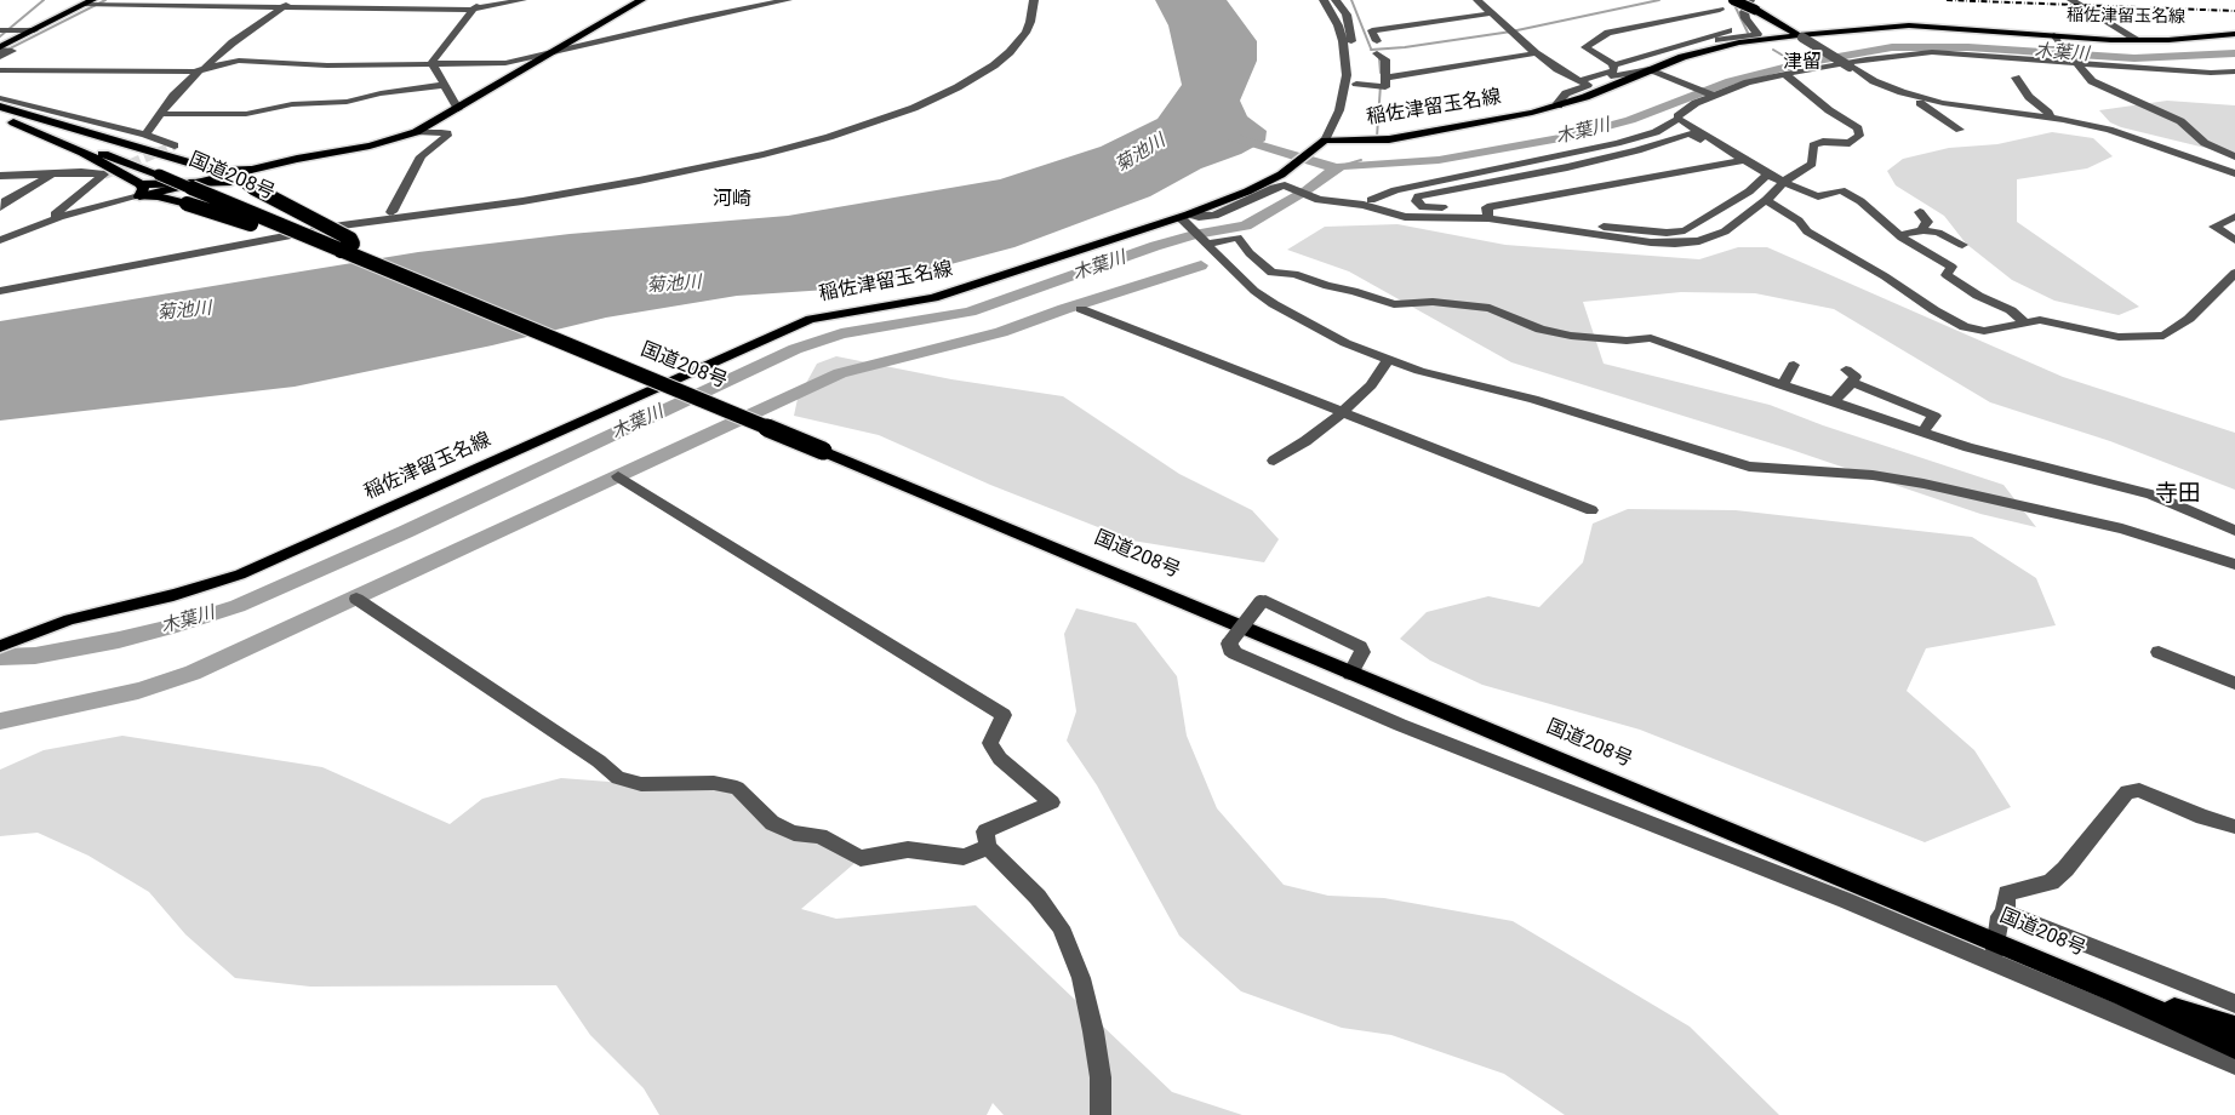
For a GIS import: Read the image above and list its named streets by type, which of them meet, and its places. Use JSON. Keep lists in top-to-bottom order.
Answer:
{
  "streets": {
    "highway": ["国道208号"],
    "main road": ["稲佐津留玉名線"]
  },
  "districts": ["津留", "河崎", "寺田"],
  "water": ["木葉川", "菊池川"]
}
